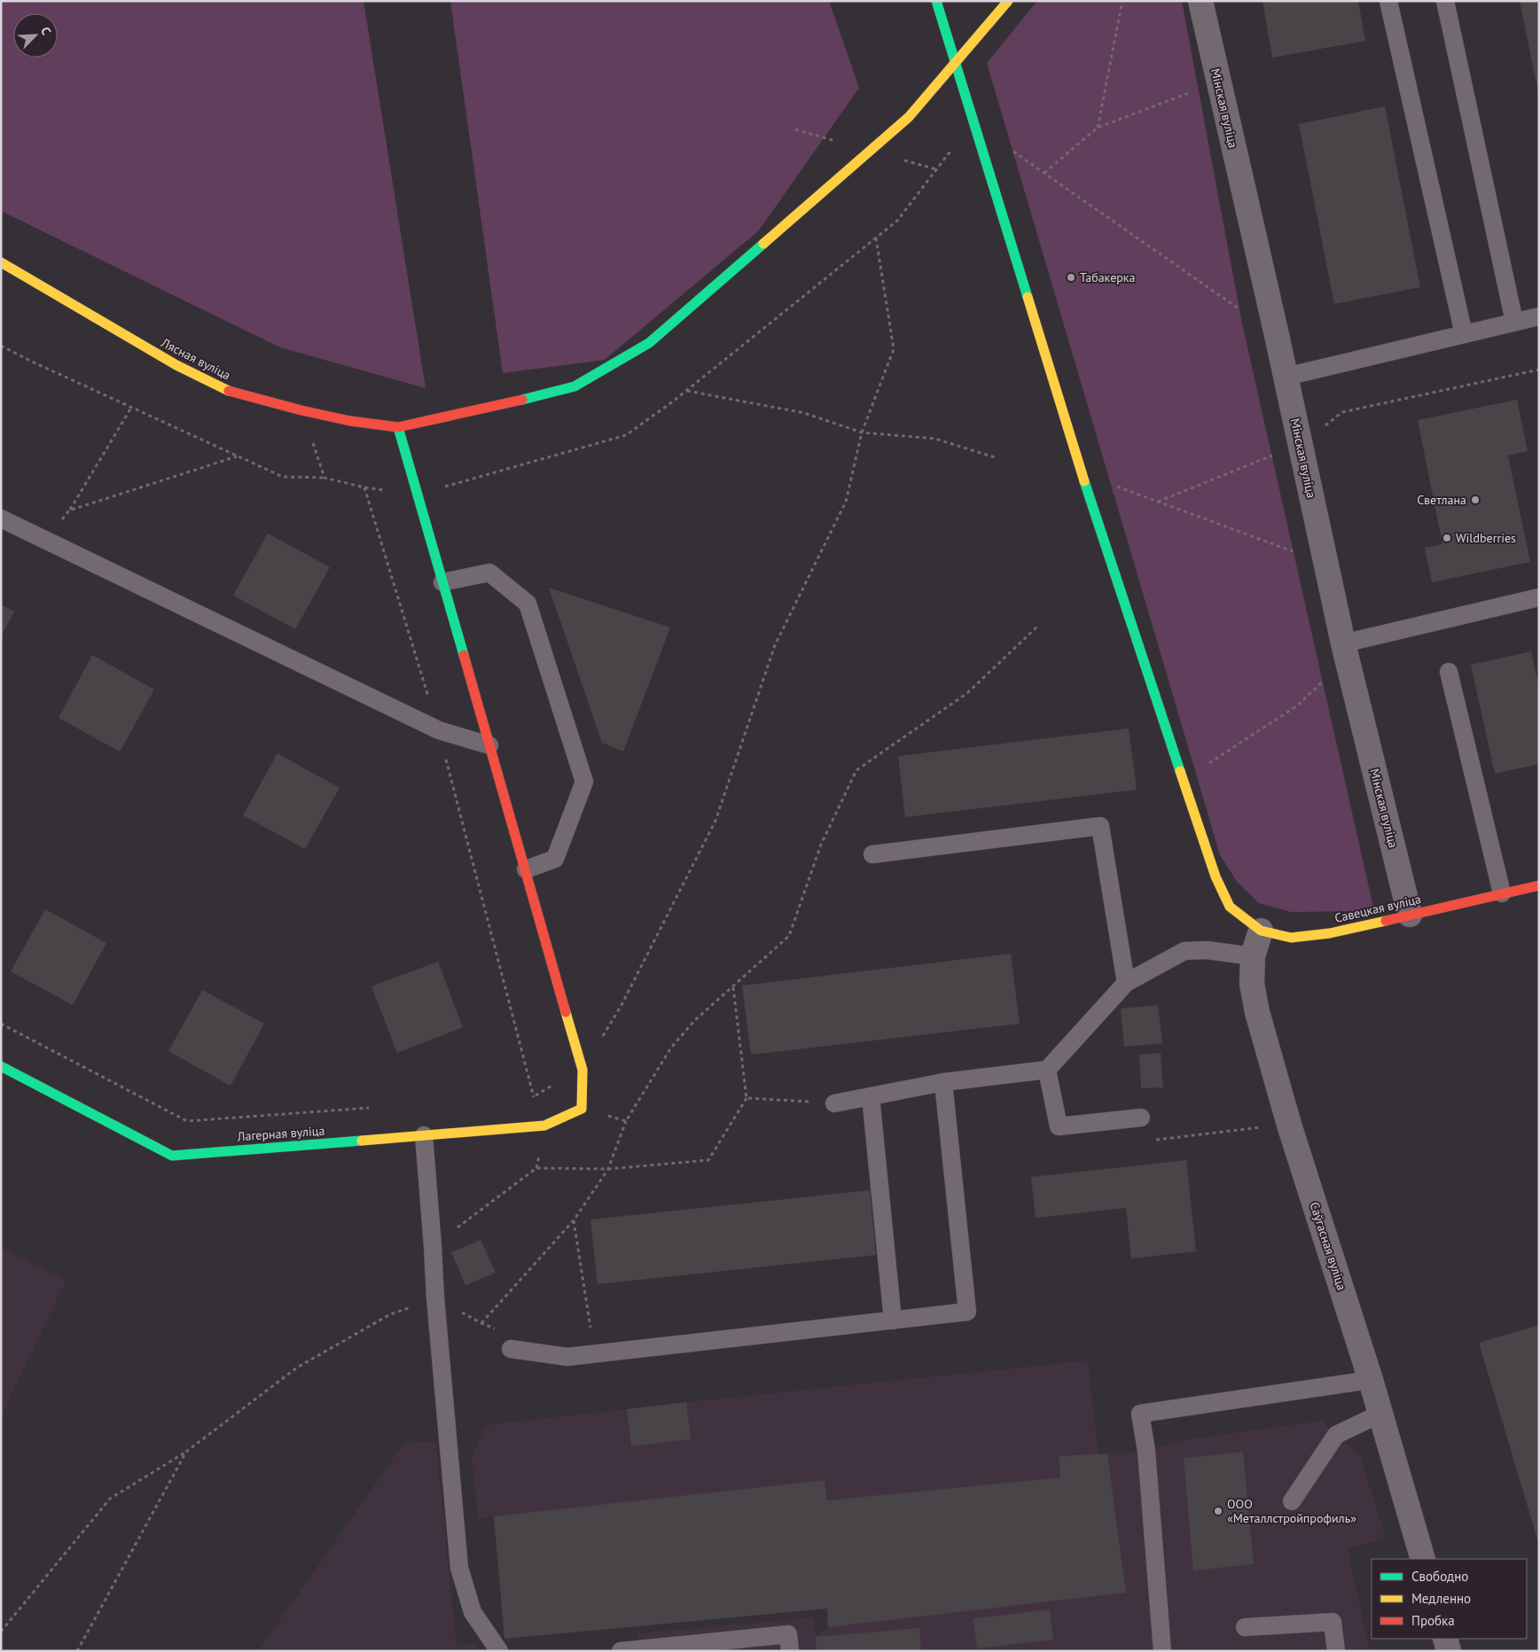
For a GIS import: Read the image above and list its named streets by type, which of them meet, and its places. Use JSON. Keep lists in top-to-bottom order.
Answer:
{
  "streets": {
    "street": [
      "Мінская вуліца",
      "Лясная вуліца",
      "Савецкая вуліца",
      "Лагерная вуліца",
      "Саўгасная вуліца"
    ]
  },
  "crossings": [
    ["Мінская вуліца", "Савецкая вуліца"],
    ["Савецкая вуліца", "Саўгасная вуліца"]
  ],
  "places": [
    "Табакерка",
    "Светлана",
    "Wildberries",
    "ООО «Металлстройпрофиль»"
  ],
  "legend": ["Свободно", "Медленно", "Пробка"],
  "north": "top right"
}
